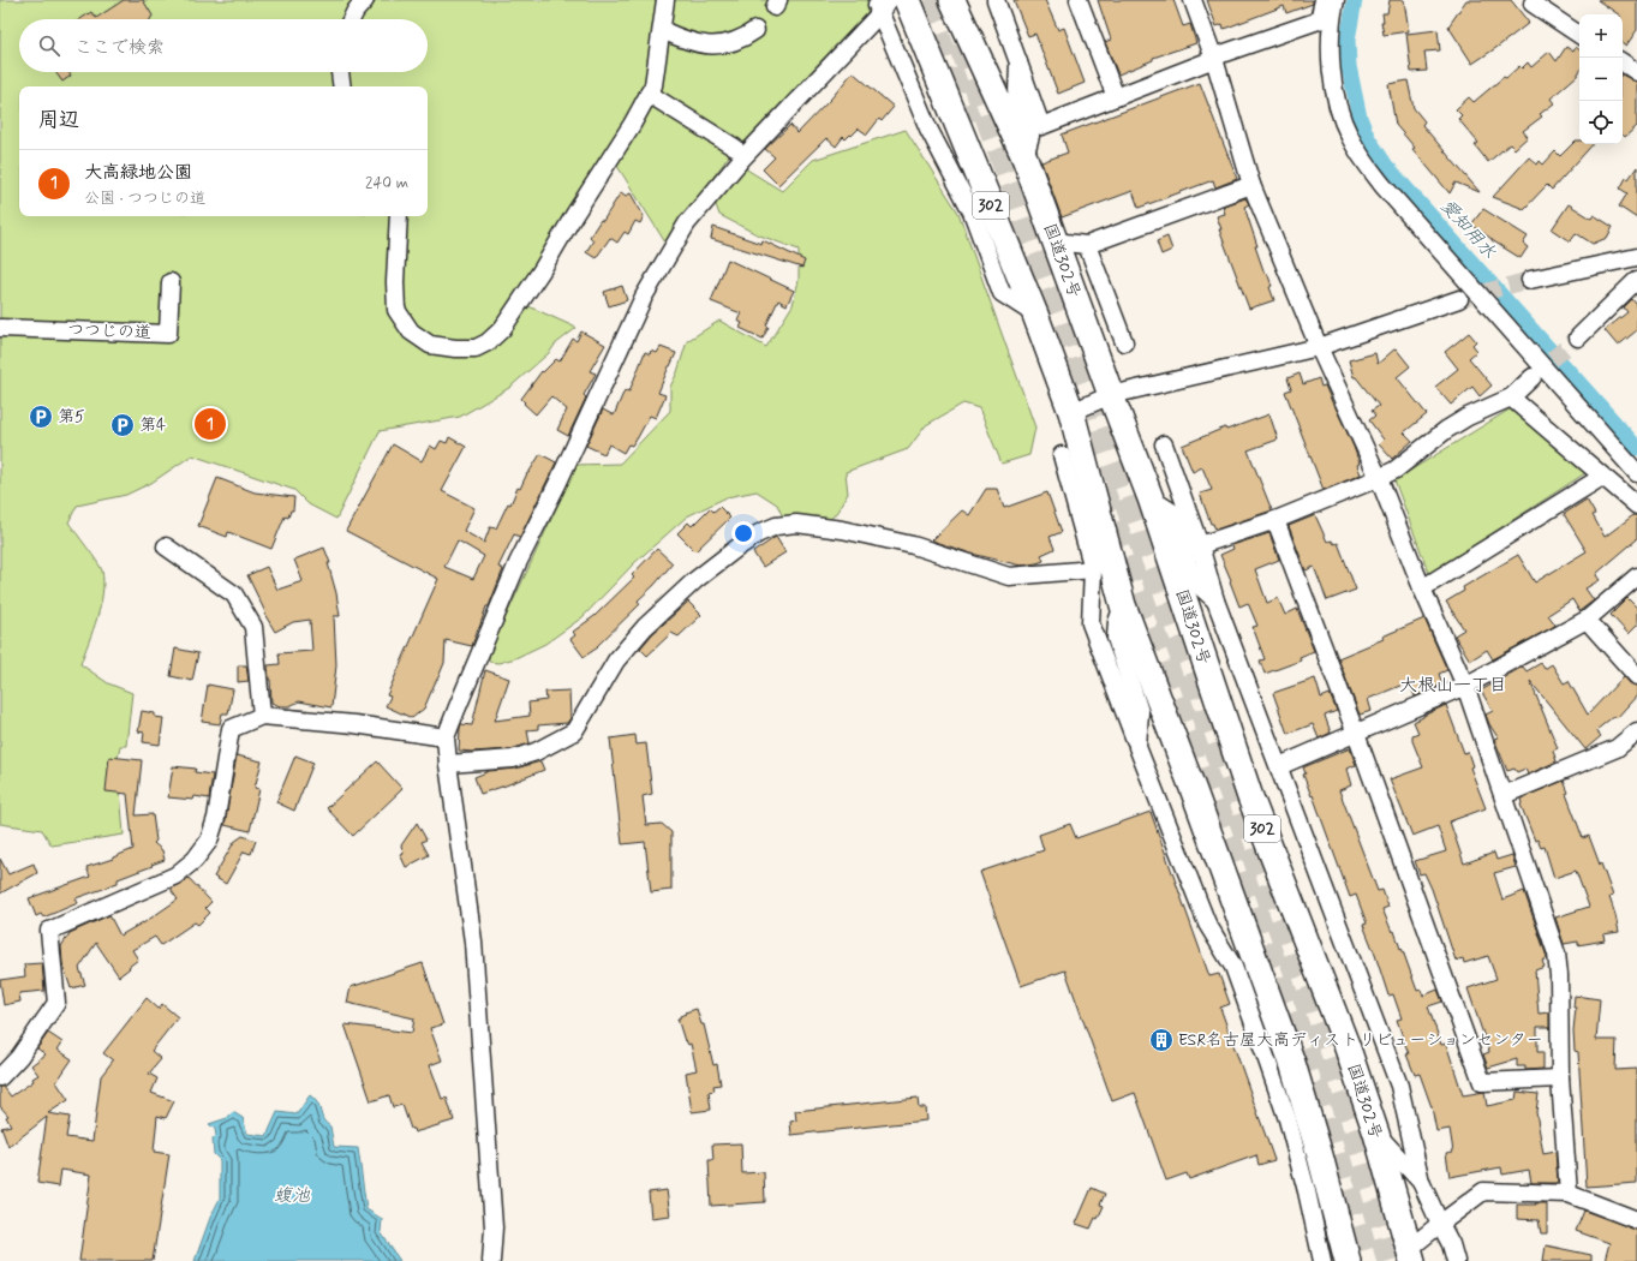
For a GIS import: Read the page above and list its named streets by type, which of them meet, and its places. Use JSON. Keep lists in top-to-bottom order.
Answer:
{
  "streets": {
    "highway": ["302", "国道302号"],
    "street": ["つつじの道"]
  },
  "districts": ["大根山一丁目"],
  "water": ["愛知用水", "蝮池"],
  "places": {
    "parking": ["第5", "第4"],
    "building": ["ESR名古屋大高ディストリビューションセンター"]
  },
  "page": {
    "map_buttons": ["+", "−"],
    "search": "ここで検索",
    "heading": "周辺",
    "list": [
      {
        "mark": "1",
        "name": "大高緑地公園",
        "note": "公園 · つつじの道",
        "value": "240 m"
      }
    ],
    "pins": "1"
  }
}
